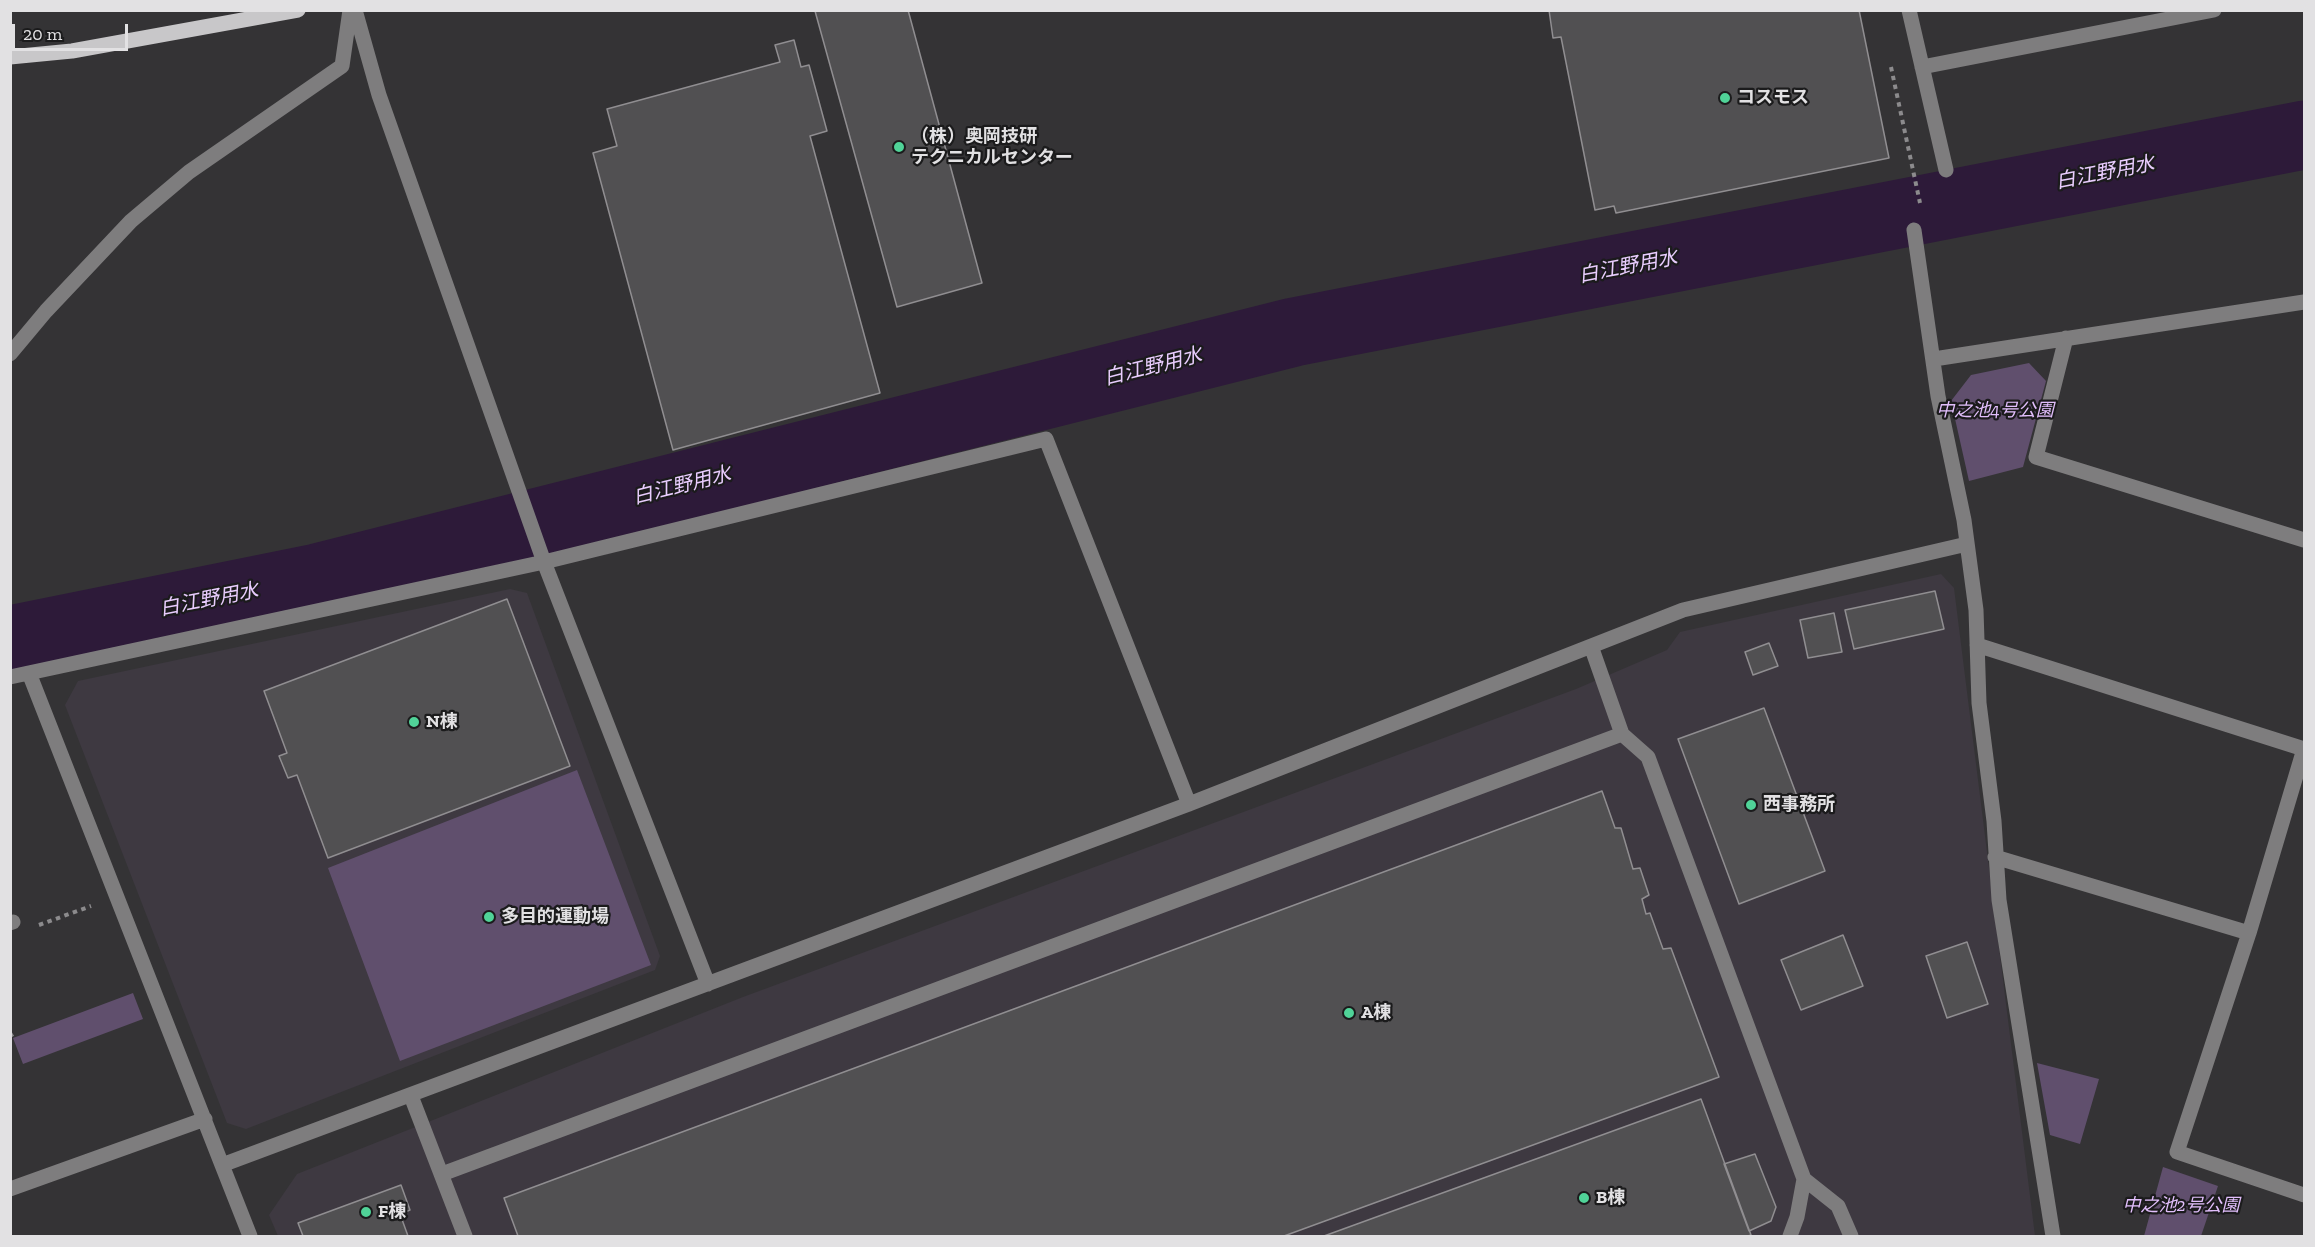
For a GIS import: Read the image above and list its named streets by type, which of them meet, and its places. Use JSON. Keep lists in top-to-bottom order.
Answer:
{
  "water": ["白江野用水"],
  "parks": ["中之池4号公園", "中之池2号公園"],
  "places": [
    "コスモス",
    "（株）奥岡技研 テクニカルセンター",
    "N棟",
    "西事務所",
    "多目的運動場",
    "A棟",
    "B棟",
    "F棟"
  ],
  "scale_bar": "20 m"
}
